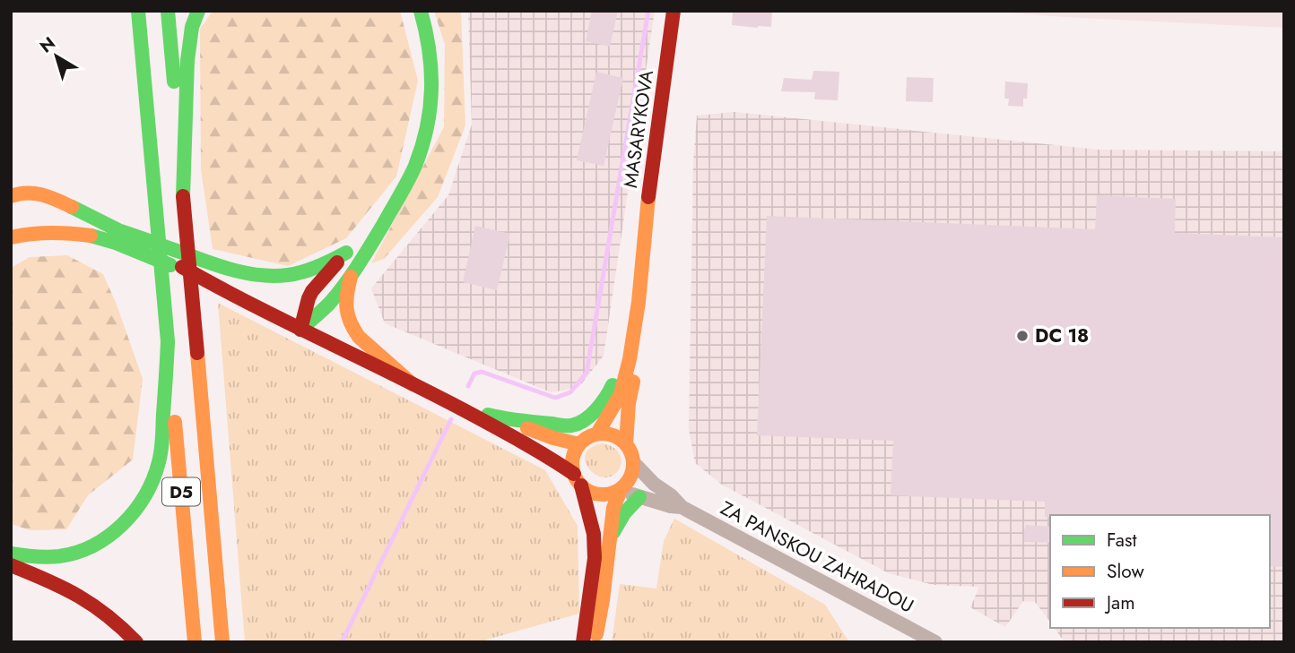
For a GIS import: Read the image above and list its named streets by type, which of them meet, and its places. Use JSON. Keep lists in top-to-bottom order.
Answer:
{
  "streets": {
    "main road": ["MASARYKOVA", "D5"],
    "street": ["ZA PANSKOU ZAHRADOU"]
  },
  "crossings": [
    ["MASARYKOVA", "ZA PANSKOU ZAHRADOU"]
  ],
  "places": ["DC 18"],
  "legend": ["Fast", "Slow", "Jam"],
  "north": "top left"
}
